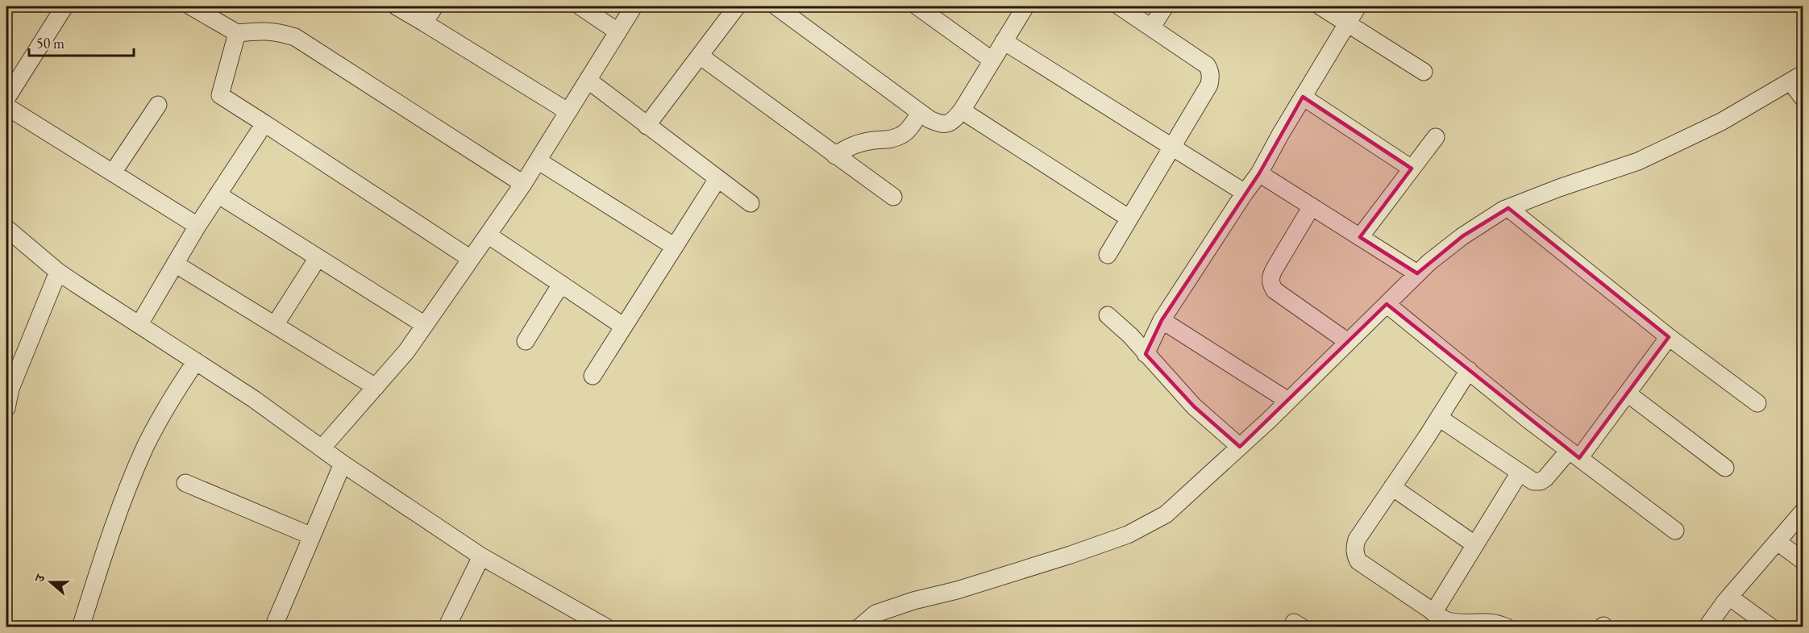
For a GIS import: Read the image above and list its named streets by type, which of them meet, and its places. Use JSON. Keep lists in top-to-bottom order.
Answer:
{
  "scale_bar": "50 m",
  "north": "left"
}
